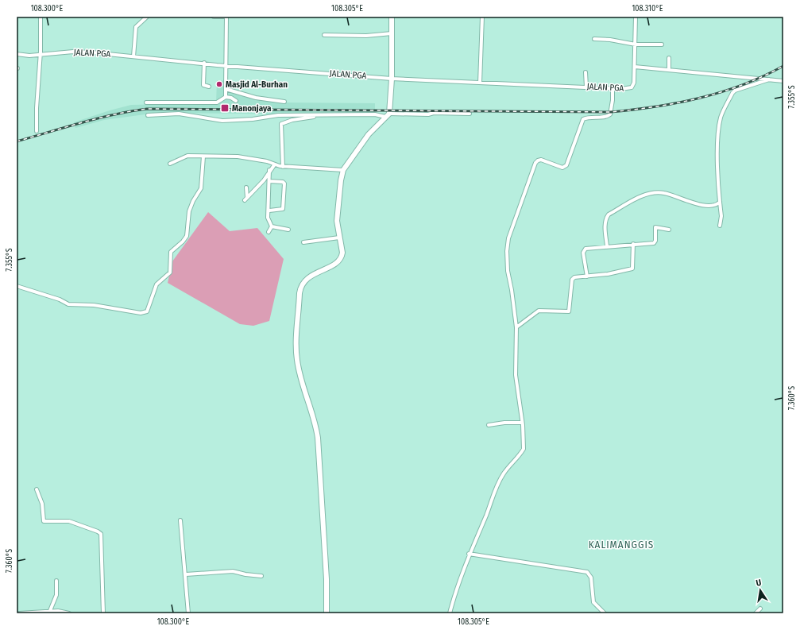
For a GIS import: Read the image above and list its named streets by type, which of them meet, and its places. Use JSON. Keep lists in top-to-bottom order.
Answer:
{
  "streets": {
    "street": ["JALAN PGA"]
  },
  "districts": ["KALIMANGGIS"],
  "places": {
    "other": ["Masjid Al-Burhan"],
    "transit": ["Manonjaya"]
  },
  "north": "top",
  "coordinates": [
    "108.300°E",
    "108.305°E",
    "108.310°E",
    "7.355°S",
    "7.360°S"
  ]
}
